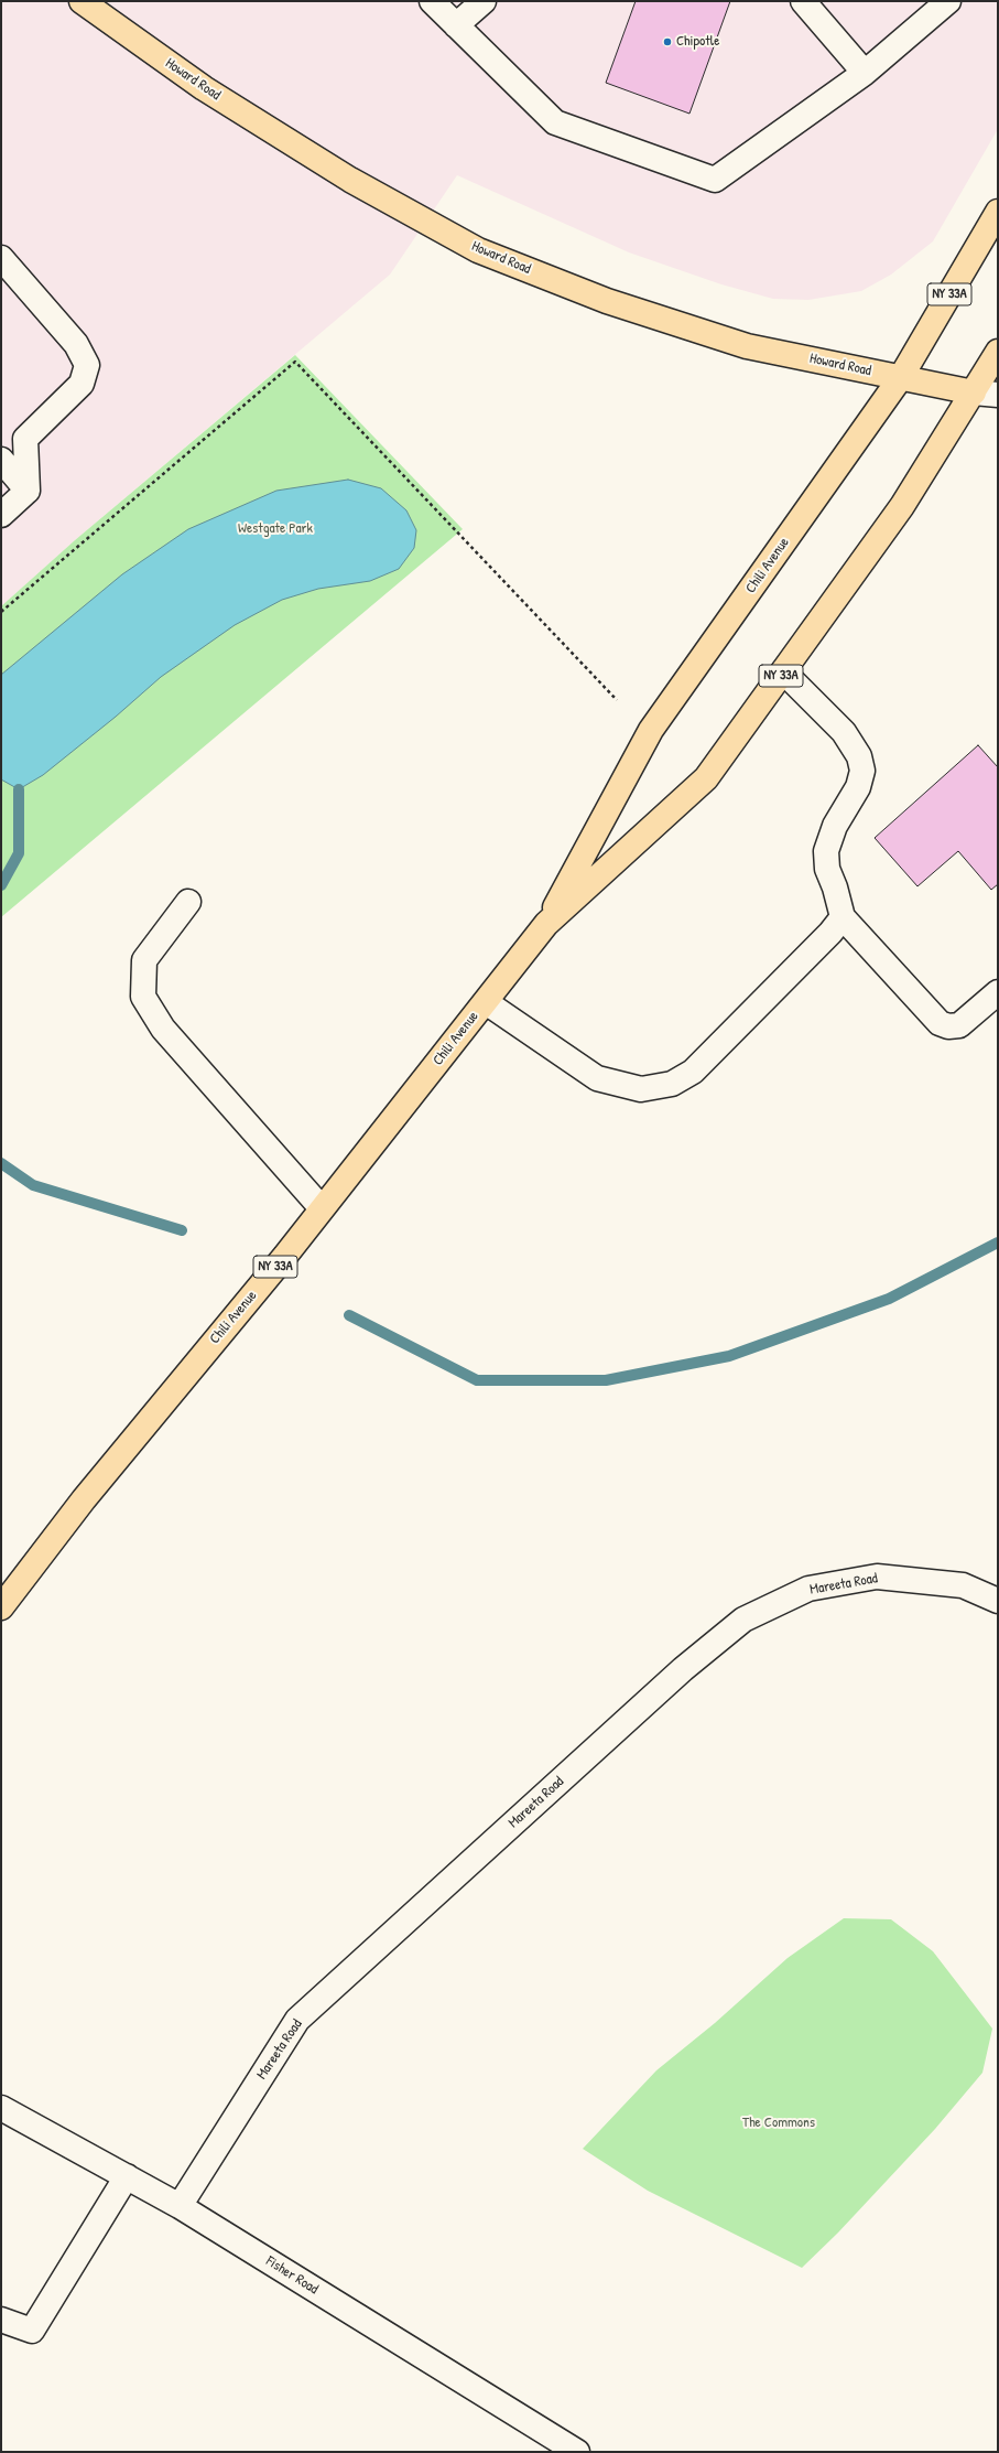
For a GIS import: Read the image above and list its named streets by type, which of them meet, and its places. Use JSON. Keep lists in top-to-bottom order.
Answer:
{
  "streets": {
    "main road": ["Howard Road", "NY 33A", "Chili Avenue"],
    "street": ["Mareeta Road", "Fisher Road"]
  },
  "crossings": [
    ["Howard Road", "Chili Avenue"],
    ["Mareeta Road", "Fisher Road"]
  ],
  "parks": ["Westgate Park", "The Commons"],
  "places": ["Chipotle"]
}
